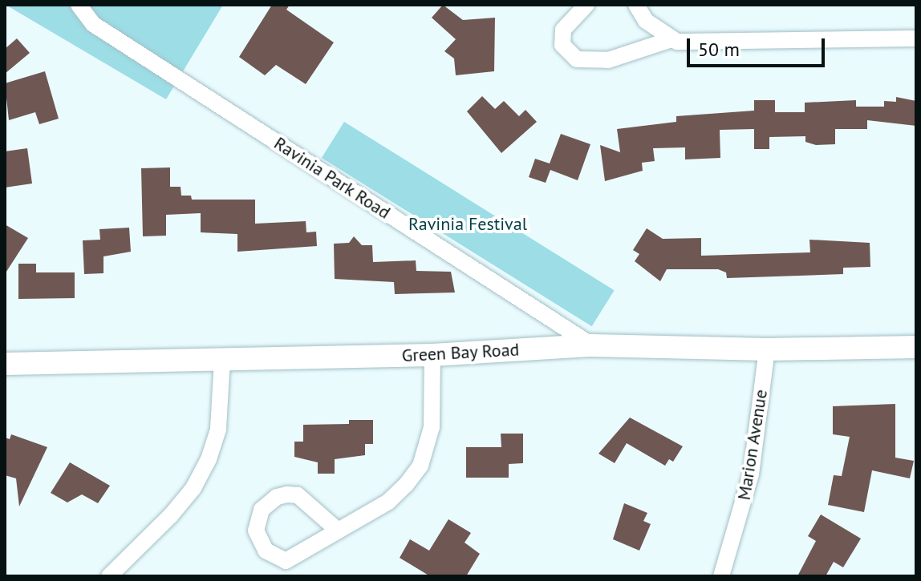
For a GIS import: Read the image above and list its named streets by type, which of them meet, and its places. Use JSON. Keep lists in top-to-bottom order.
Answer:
{
  "streets": {
    "main road": ["Green Bay Road"],
    "street": ["Ravinia Park Road", "Marion Avenue"]
  },
  "crossings": [
    ["Ravinia Park Road", "Green Bay Road"],
    ["Green Bay Road", "Marion Avenue"]
  ],
  "parks": ["Ravinia Festival"],
  "scale_bar": "50 m"
}
